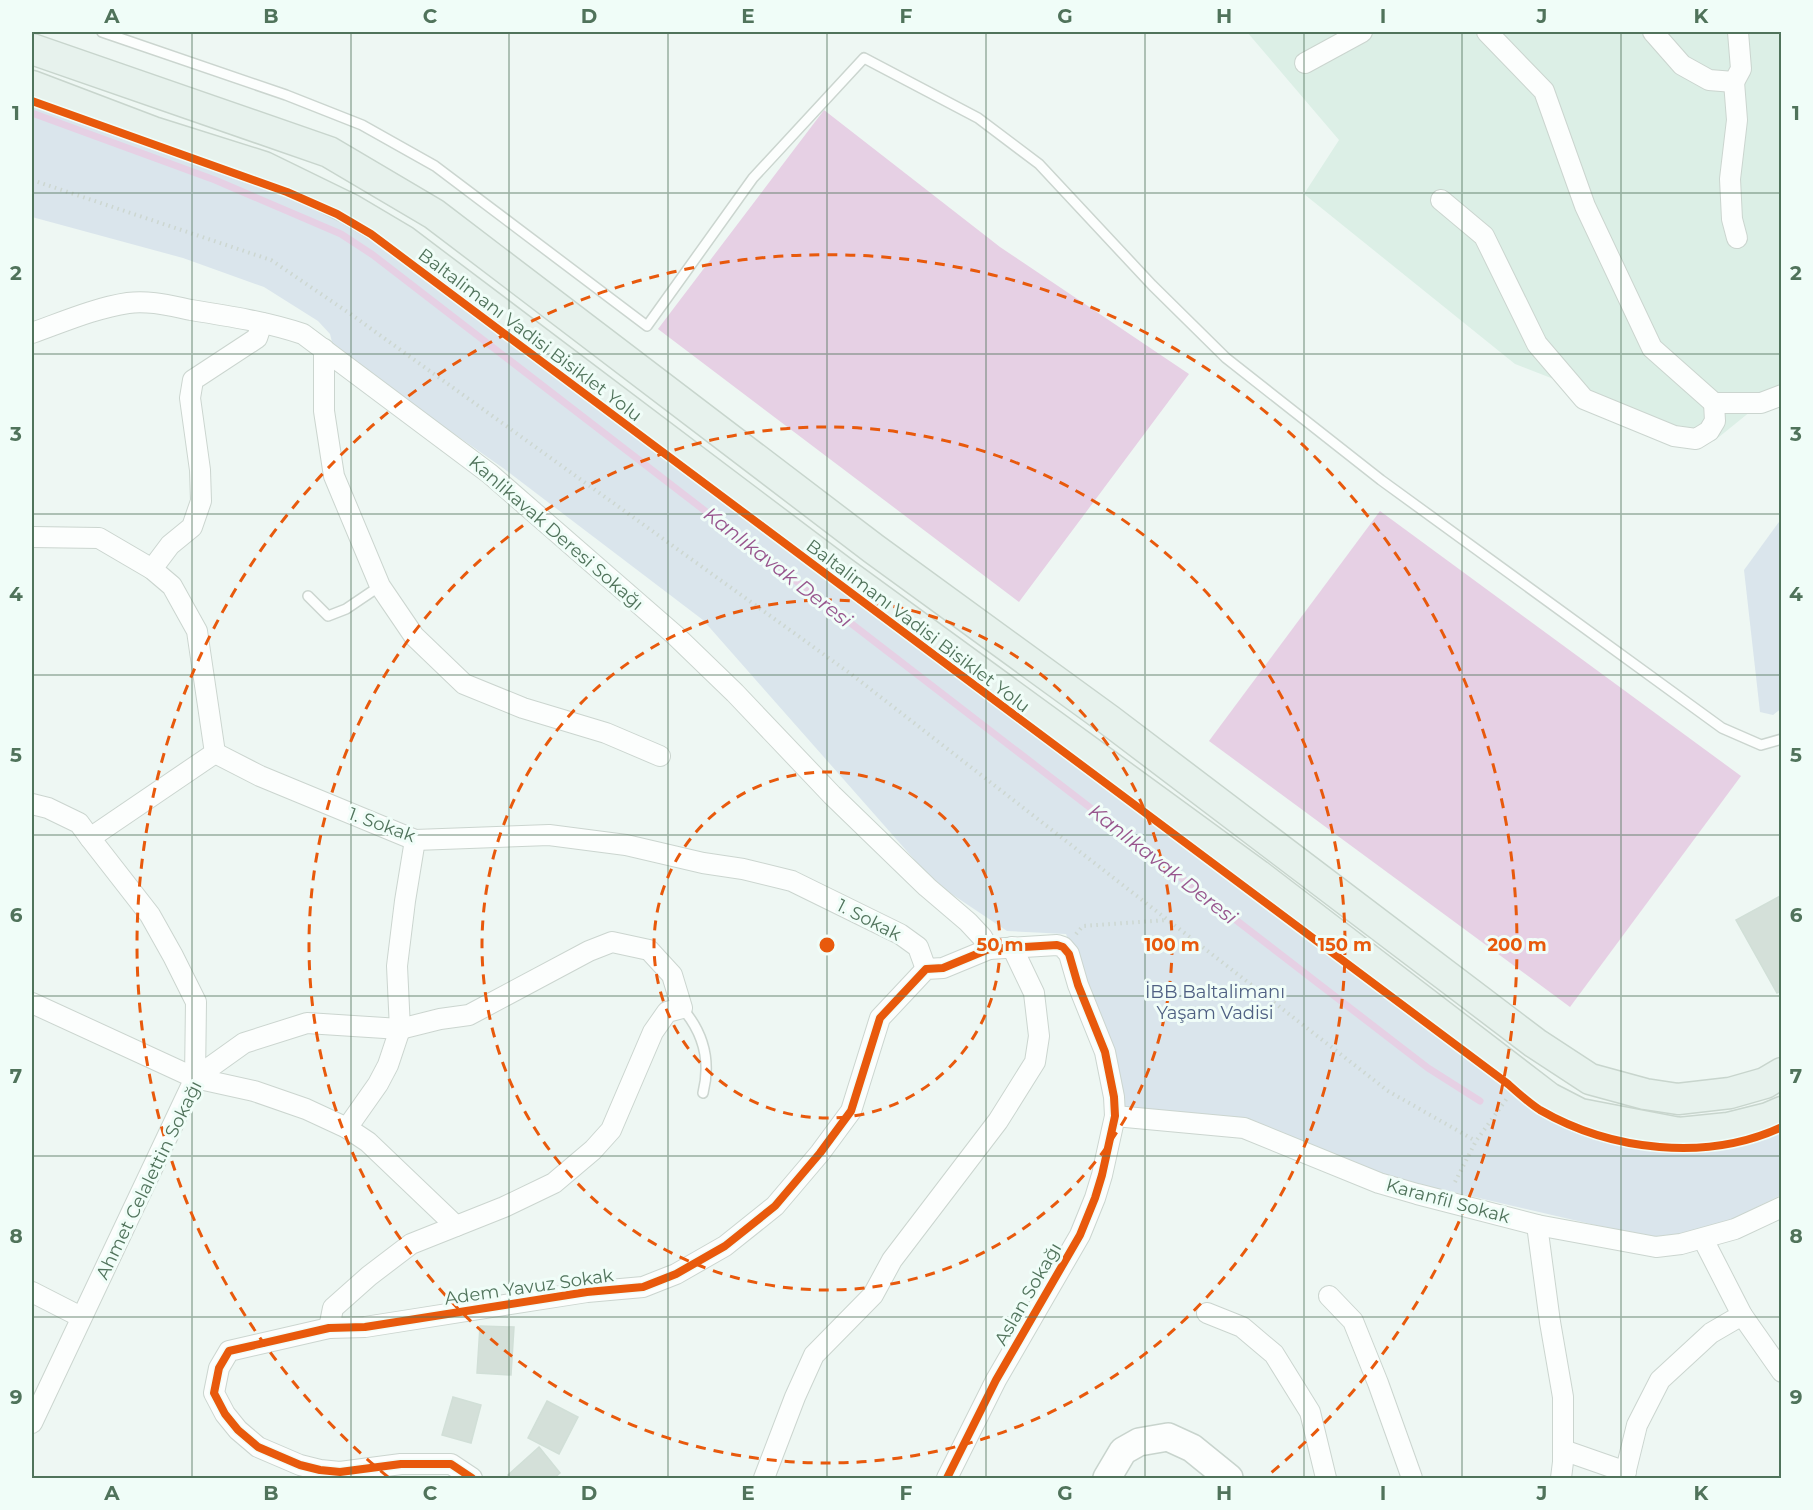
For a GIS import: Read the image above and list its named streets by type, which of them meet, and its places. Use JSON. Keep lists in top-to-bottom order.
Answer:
{
  "streets": {
    "street": [
      "Kanlikavak Deresi Sokağı",
      "1. Sokak",
      "Ahmet Celalettin Sokağı",
      "Karanfil Sokak",
      "Adem Yavuz Sokak",
      "Aslan Sokağı"
    ],
    "cycle path": ["Baltalimanı Vadisi Bisiklet Yolu"]
  },
  "crossings": [
    ["1. Sokak", "Adem Yavuz Sokak"],
    ["Karanfil Sokak", "Aslan Sokağı"]
  ],
  "water": ["Kanlıkavak Deresi"],
  "parks": ["İBB Baltalimanı Yaşam Vadisi"],
  "grid": {
    "columns": [
      "A",
      "B",
      "C",
      "D",
      "E",
      "F",
      "G",
      "H",
      "I",
      "J",
      "K"
    ],
    "rows": [
      "1",
      "2",
      "3",
      "4",
      "5",
      "6",
      "7",
      "8",
      "9"
    ]
  },
  "rings": [
    "50 m",
    "100 m",
    "150 m",
    "200 m"
  ]
}
